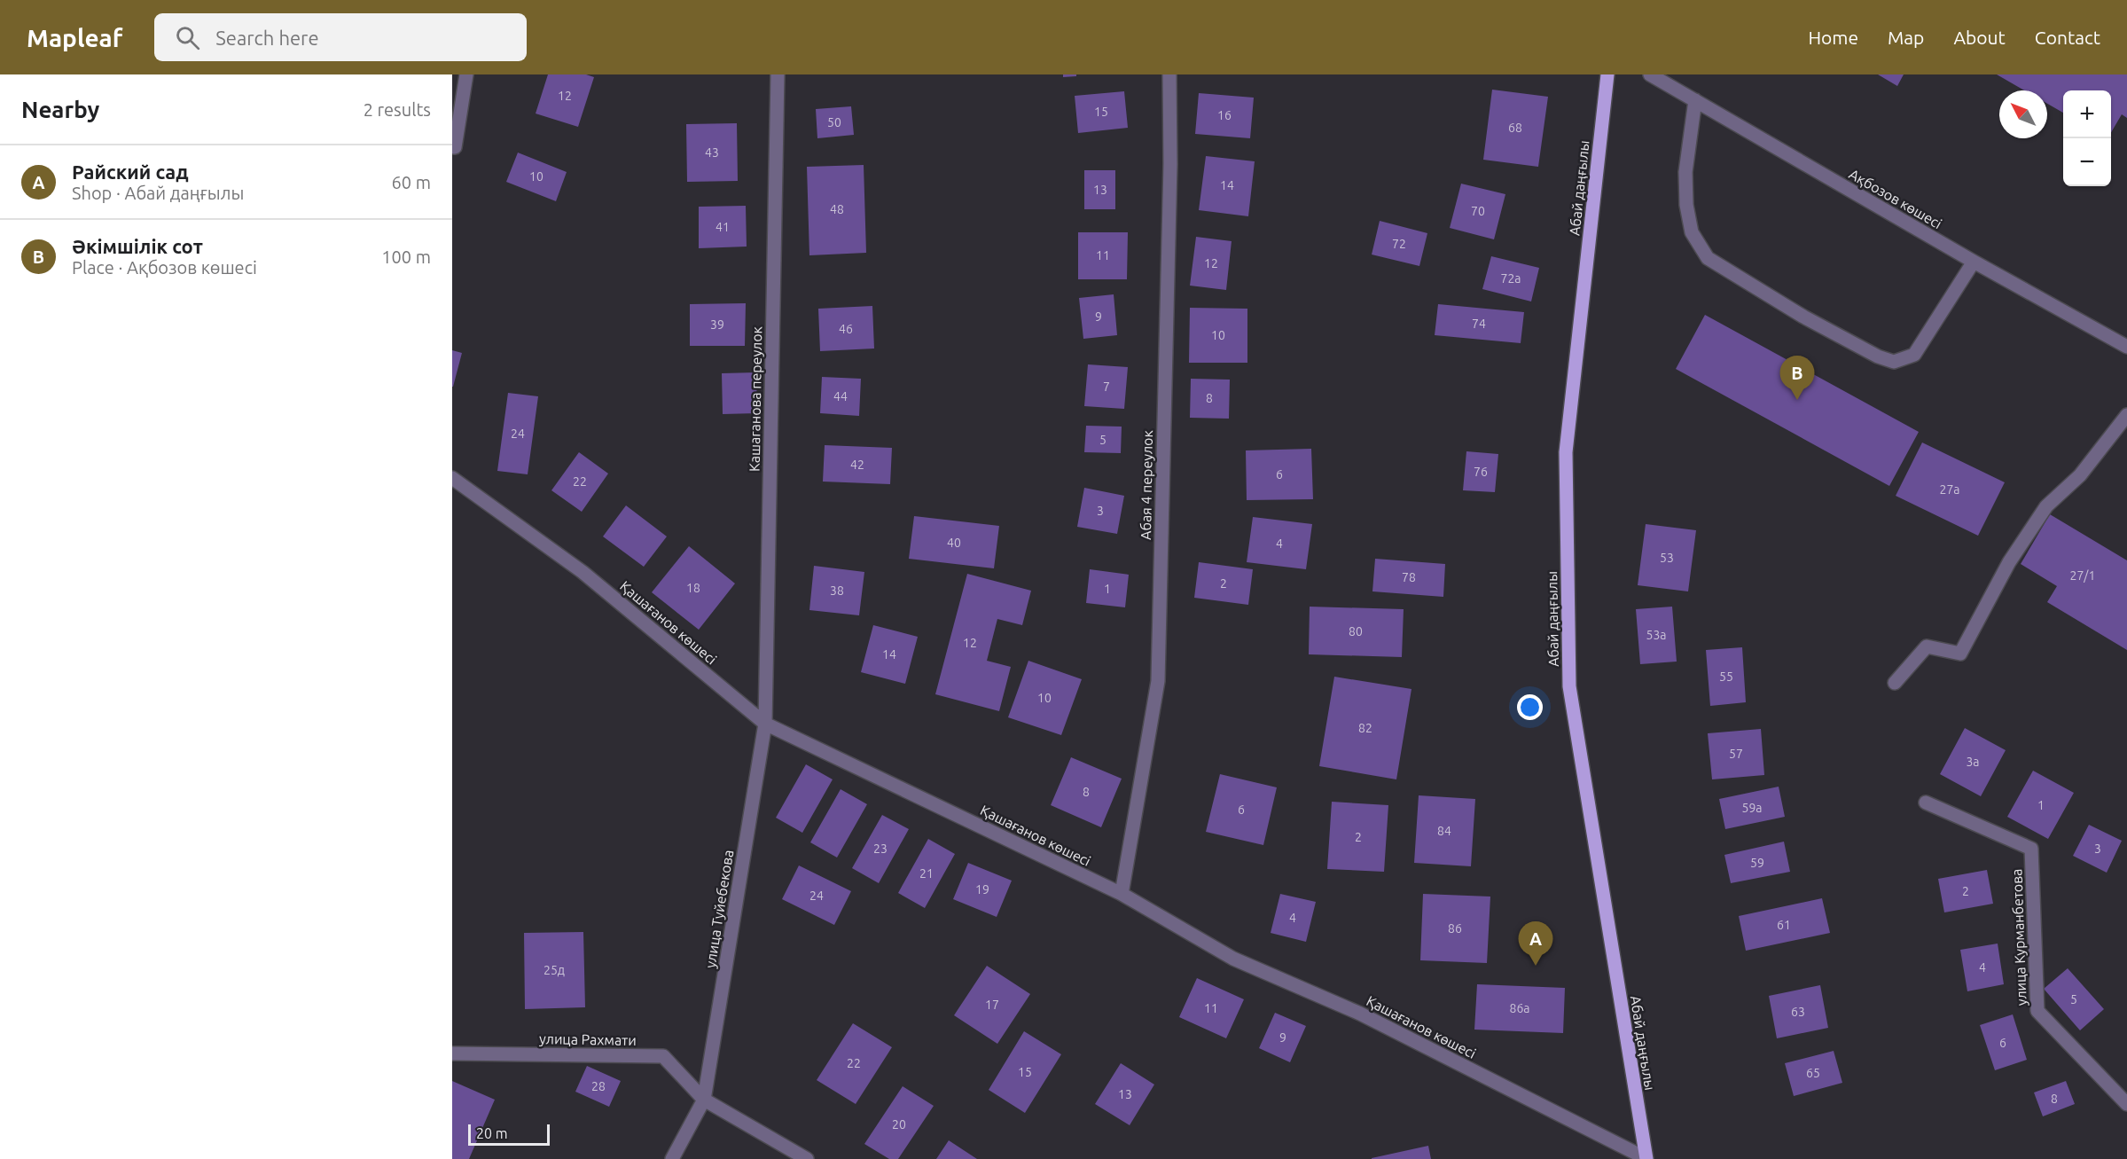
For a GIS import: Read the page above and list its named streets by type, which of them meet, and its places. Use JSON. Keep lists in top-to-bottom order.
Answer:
{
  "streets": {
    "main road": ["Абай даңғылы"],
    "street": [
      "Ақбозов көшесі",
      "Кашаганова переулок",
      "Абая 4 переулок",
      "Қашағанов көшесі",
      "улица Туйебекова",
      "улица Курманбетова",
      "улица Рахмати"
    ]
  },
  "crossings": [
    ["Абай даңғылы", "Қашағанов көшесі"],
    ["Кашаганова переулок", "Қашағанов көшесі"],
    ["Кашаганова переулок", "улица Туйебекова"],
    ["Абая 4 переулок", "Қашағанов көшесі"],
    ["Қашағанов көшесі", "улица Туйебекова"],
    ["улица Туйебекова", "улица Рахмати"]
  ],
  "house_numbers": [
    "12",
    "15",
    "16",
    "50",
    "68",
    "43",
    "10",
    "14",
    "13",
    "48",
    "70",
    "41",
    "72",
    "11",
    "12",
    "72а",
    "9",
    "74",
    "39",
    "46",
    "10",
    "7",
    "44",
    "8",
    "24",
    "5",
    "42",
    "76",
    "6",
    "22",
    "27а",
    "3",
    "40",
    "4",
    "53",
    "27/1",
    "78",
    "2",
    "18",
    "1",
    "38",
    "80",
    "53а",
    "12",
    "14",
    "55",
    "10",
    "82",
    "57",
    "3а",
    "8",
    "1",
    "59а",
    "6",
    "84",
    "2",
    "23",
    "3",
    "59",
    "21",
    "19",
    "2",
    "24",
    "4",
    "61",
    "86",
    "4",
    "25д",
    "5",
    "17",
    "11",
    "86а",
    "63",
    "9",
    "6",
    "22",
    "15",
    "65",
    "28",
    "13",
    "8",
    "20"
  ],
  "scale_bar": "20 m",
  "north": "top left",
  "page": {
    "header": "Mapleaf",
    "search": "Search here",
    "nav": [
      "Home",
      "Map",
      "About",
      "Contact"
    ],
    "heading": ["Nearby", "2 results"],
    "map_buttons": ["+", "−"],
    "list": [
      {
        "mark": "A",
        "name": "Райский сад",
        "note": "Shop · Абай даңғылы",
        "value": "60 m"
      },
      {
        "mark": "B",
        "name": "Әкімшілік сот",
        "note": "Place · Ақбозов көшесі",
        "value": "100 m"
      }
    ],
    "pins": ["B", "A"],
    "scale": "20 m"
  }
}
